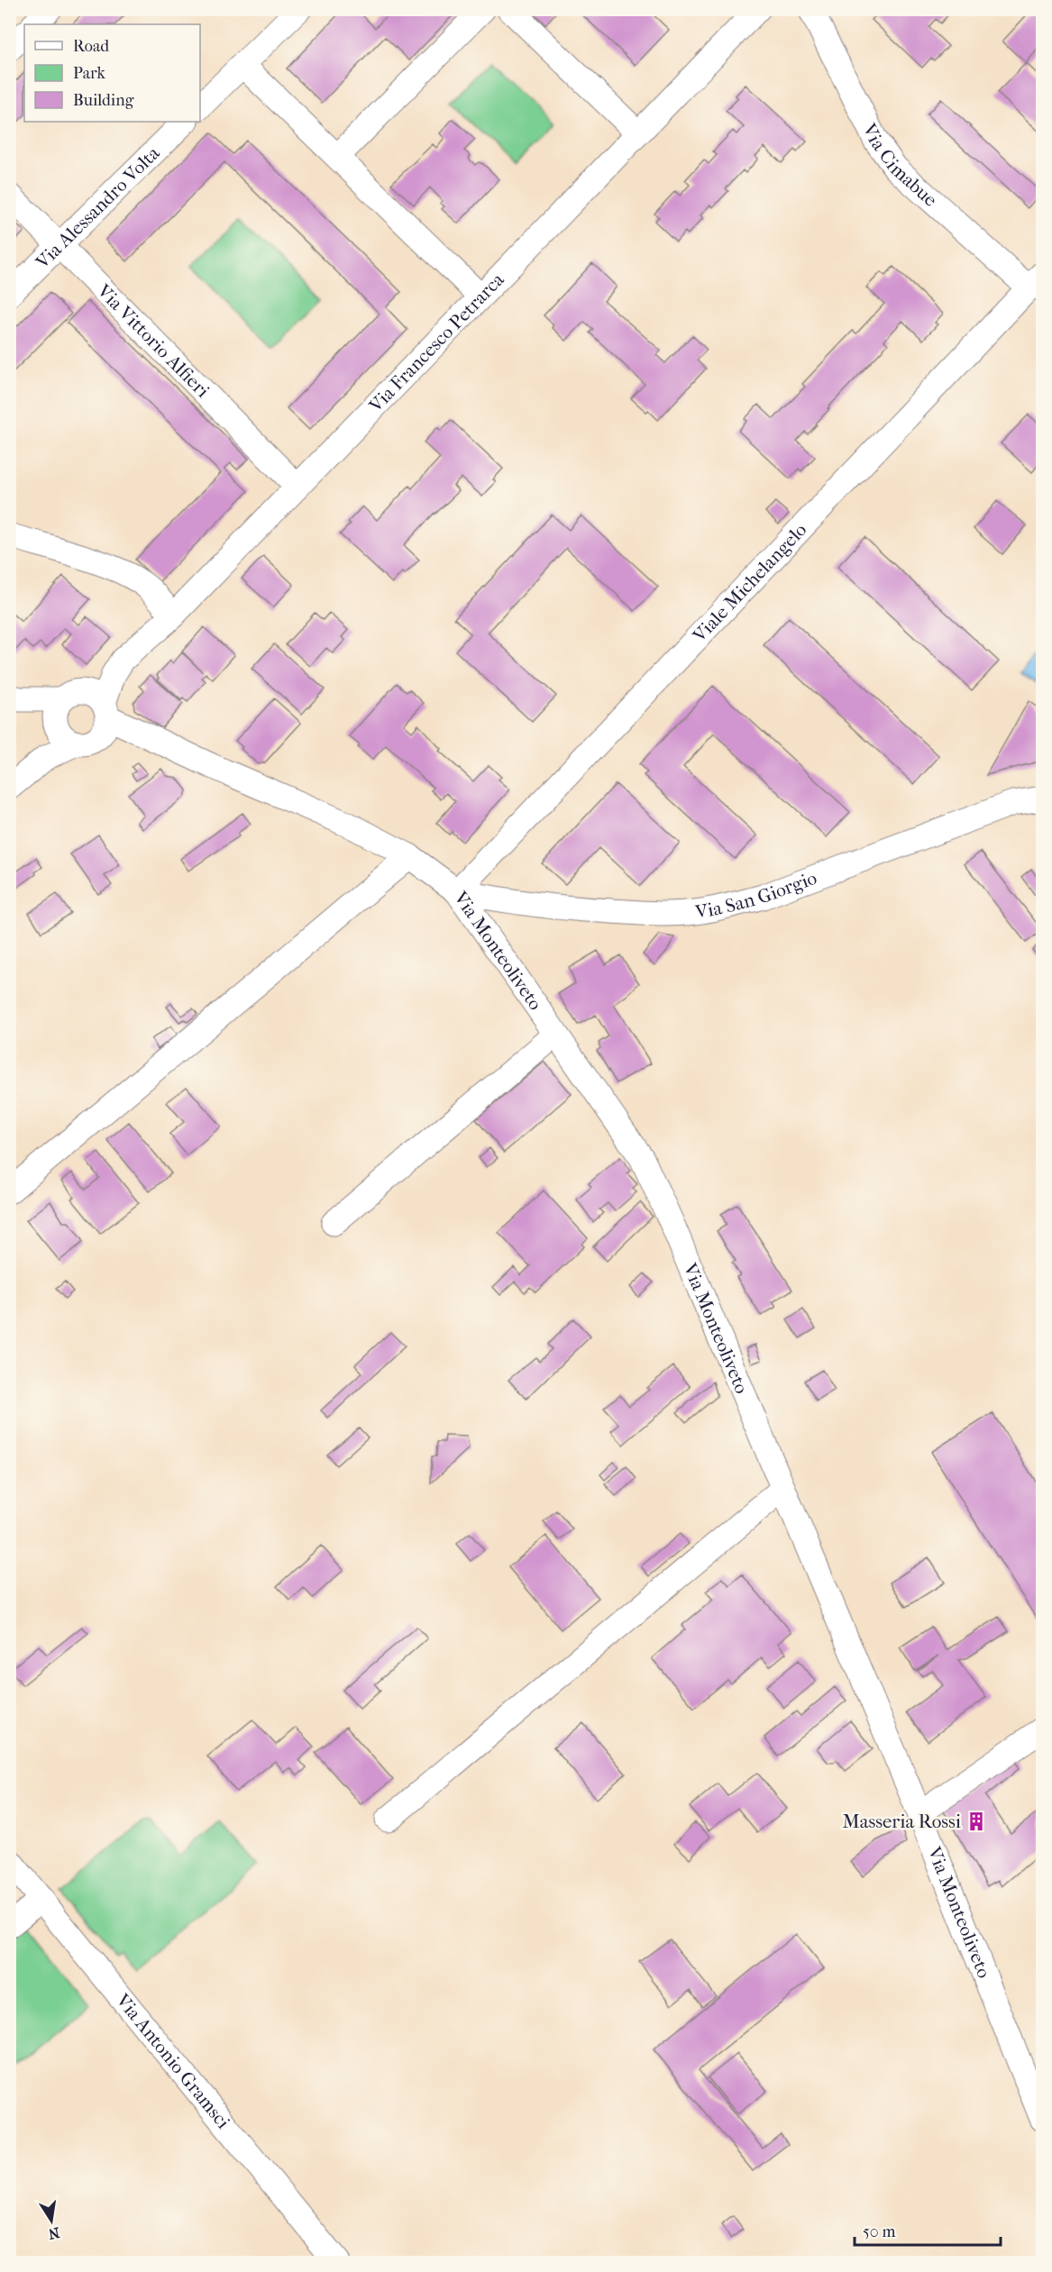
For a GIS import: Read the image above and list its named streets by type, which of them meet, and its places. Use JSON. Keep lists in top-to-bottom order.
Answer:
{
  "streets": {
    "street": [
      "Via Cimabue",
      "Via Alessandro Volta",
      "Via Vittorio Alfieri",
      "Via Francesco Petrarca",
      "Viale Michelangelo",
      "Via San Giorgio",
      "Via Monteoliveto",
      "Via Antonio Gramsci"
    ]
  },
  "crossings": [
    ["Via Cimabue", "Viale Michelangelo"],
    ["Via Alessandro Volta", "Via Vittorio Alfieri"],
    ["Via Vittorio Alfieri", "Via Francesco Petrarca"],
    ["Via Francesco Petrarca", "Via Monteoliveto"],
    ["Viale Michelangelo", "Via San Giorgio"],
    ["Viale Michelangelo", "Via Monteoliveto"],
    ["Via San Giorgio", "Via Monteoliveto"]
  ],
  "places": {
    "building": ["Masseria Rossi"]
  },
  "legend": ["Road", "Park", "Building"],
  "scale_bar": "50 m",
  "north": "bottom"
}
